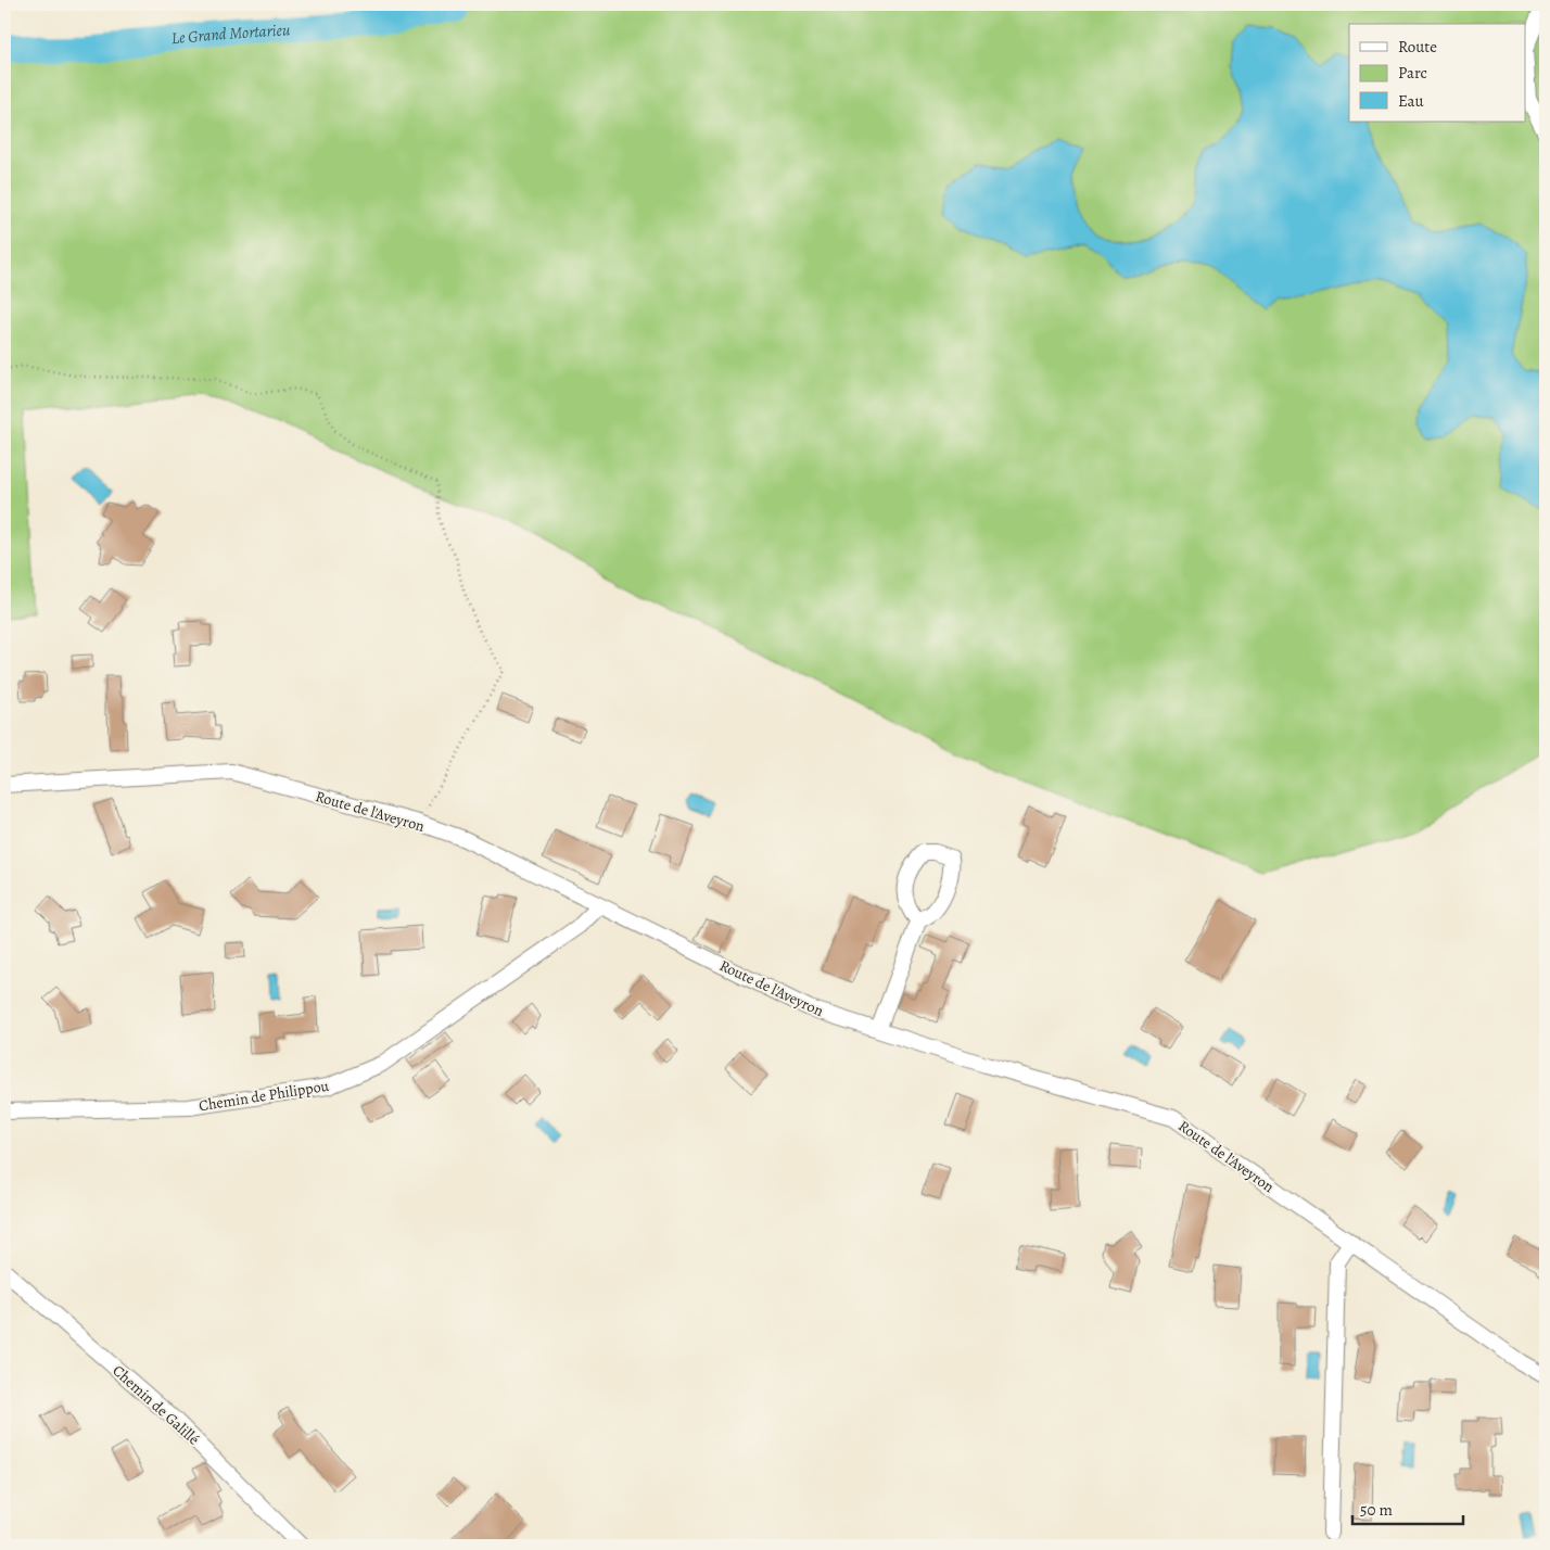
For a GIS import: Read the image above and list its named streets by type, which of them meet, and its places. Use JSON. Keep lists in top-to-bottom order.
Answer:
{
  "streets": {
    "street": ["Route de l'Aveyron", "Chemin de Philippou", "Chemin de Galillé"]
  },
  "crossings": [
    ["Route de l'Aveyron", "Chemin de Philippou"]
  ],
  "water": ["Le Grand Mortarieu"],
  "legend": ["Route", "Parc", "Eau"],
  "scale_bar": "50 m"
}
